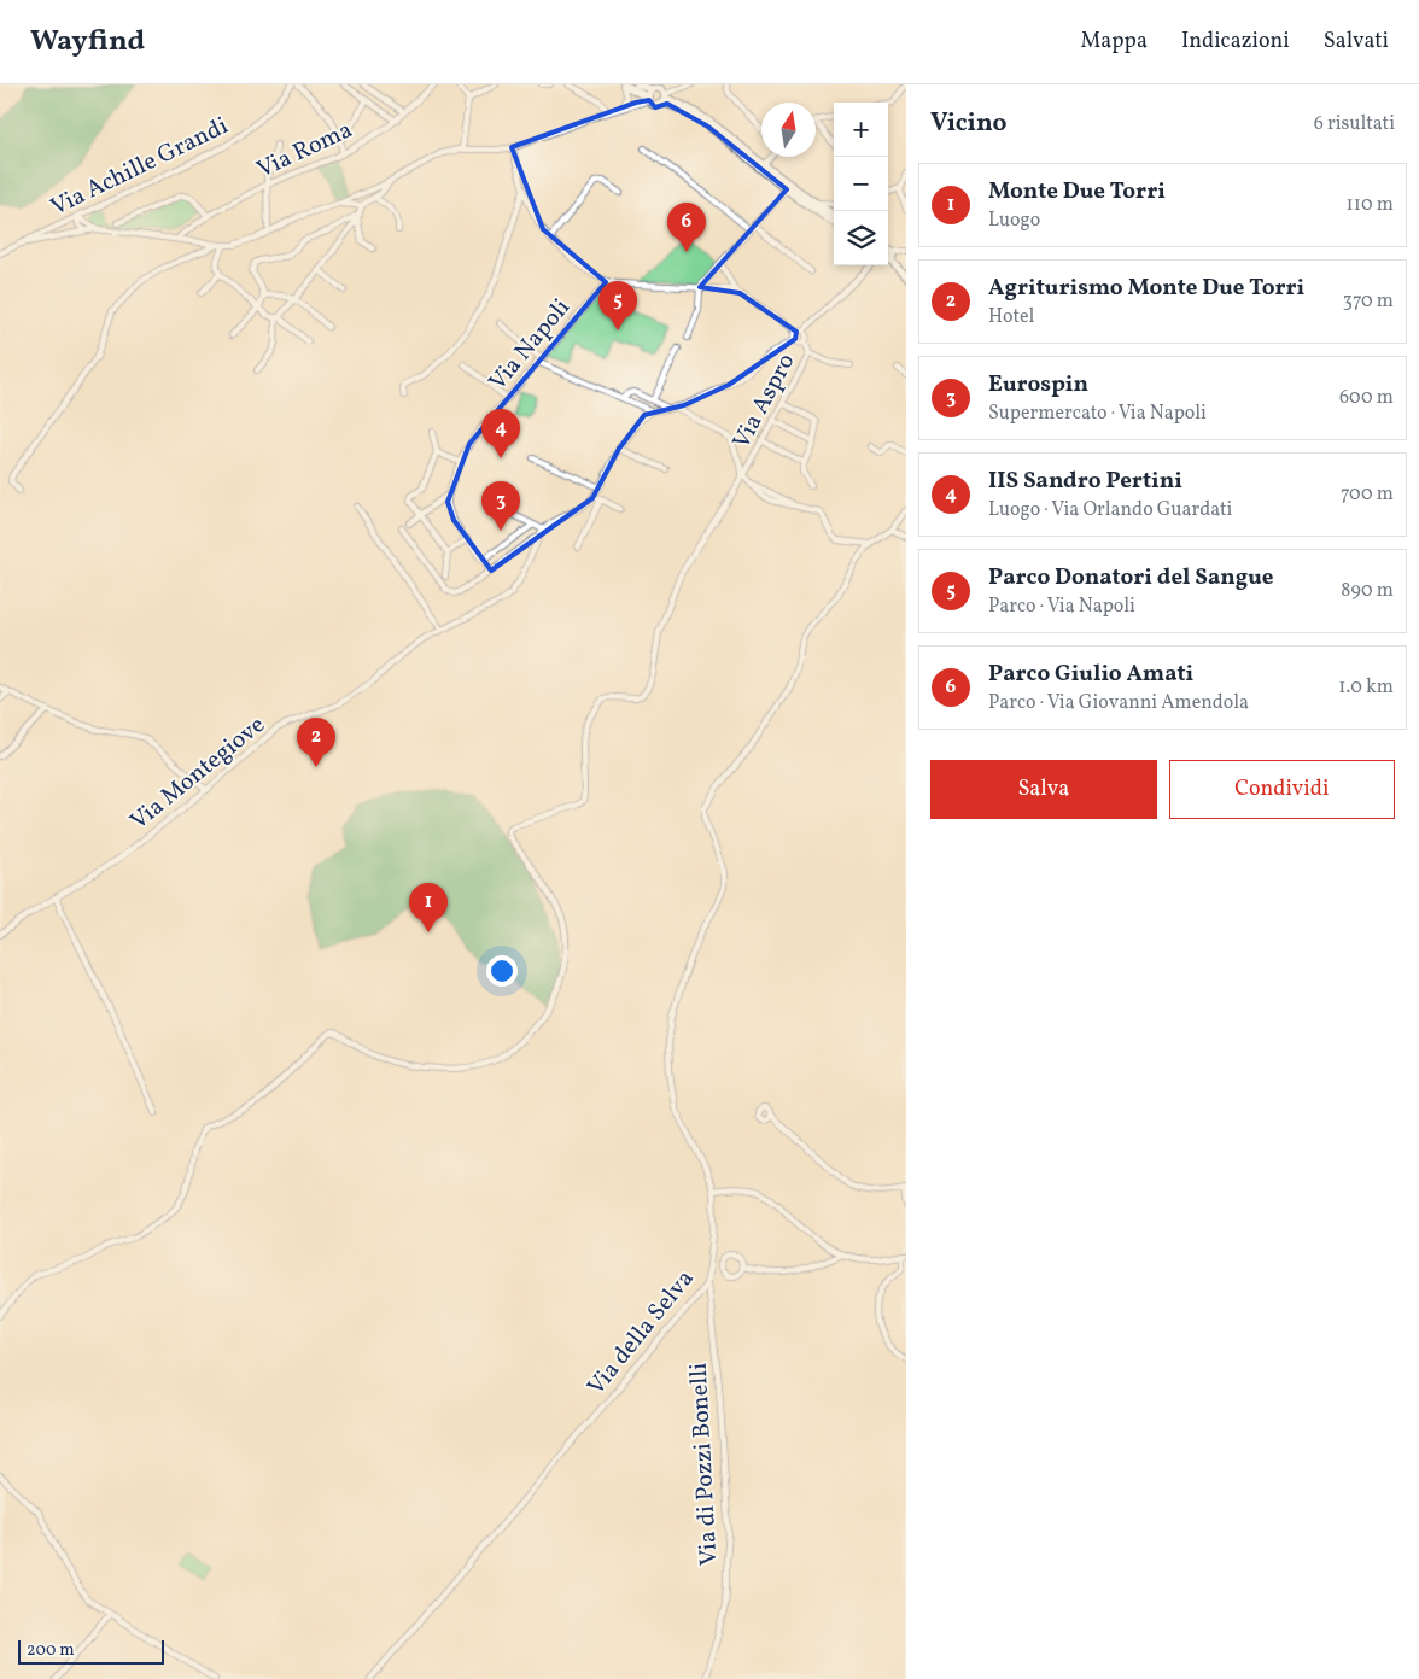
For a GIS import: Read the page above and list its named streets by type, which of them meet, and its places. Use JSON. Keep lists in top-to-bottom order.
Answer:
{
  "streets": {
    "street": [
      "Via Roma",
      "Via Achille Grandi",
      "Via Napoli",
      "Via Aspro",
      "Via Montegiove",
      "Via della Selva",
      "Via di Pozzi Bonelli"
    ]
  },
  "crossings": [
    ["Via della Selva", "Via di Pozzi Bonelli"]
  ],
  "scale_bar": "200 m",
  "north": "top",
  "page": {
    "header": "Wayfind",
    "nav": ["Mappa", "Indicazioni", "Salvati"],
    "heading": ["Vicino", "6 risultati"],
    "map_buttons": ["+", "−"],
    "list": [
      {
        "mark": "1",
        "name": "Monte Due Torri",
        "note": "Luogo",
        "value": "110 m"
      },
      {
        "mark": "2",
        "name": "Agriturismo Monte Due Torri",
        "note": "Hotel",
        "value": "370 m"
      },
      {
        "mark": "3",
        "name": "Eurospin",
        "note": "Supermercato · Via Napoli",
        "value": "600 m"
      },
      {
        "mark": "4",
        "name": "IIS Sandro Pertini",
        "note": "Luogo · Via Orlando Guardati",
        "value": "700 m"
      },
      {
        "mark": "5",
        "name": "Parco Donatori del Sangue",
        "note": "Parco · Via Napoli",
        "value": "890 m"
      },
      {
        "mark": "6",
        "name": "Parco Giulio Amati",
        "note": "Parco · Via Giovanni Amendola",
        "value": "1.0 km"
      }
    ],
    "pins": [
      "6",
      "5",
      "4",
      "3",
      "2",
      "1"
    ],
    "buttons": ["Salva", "Condividi"],
    "scale": "200 m"
  }
}
